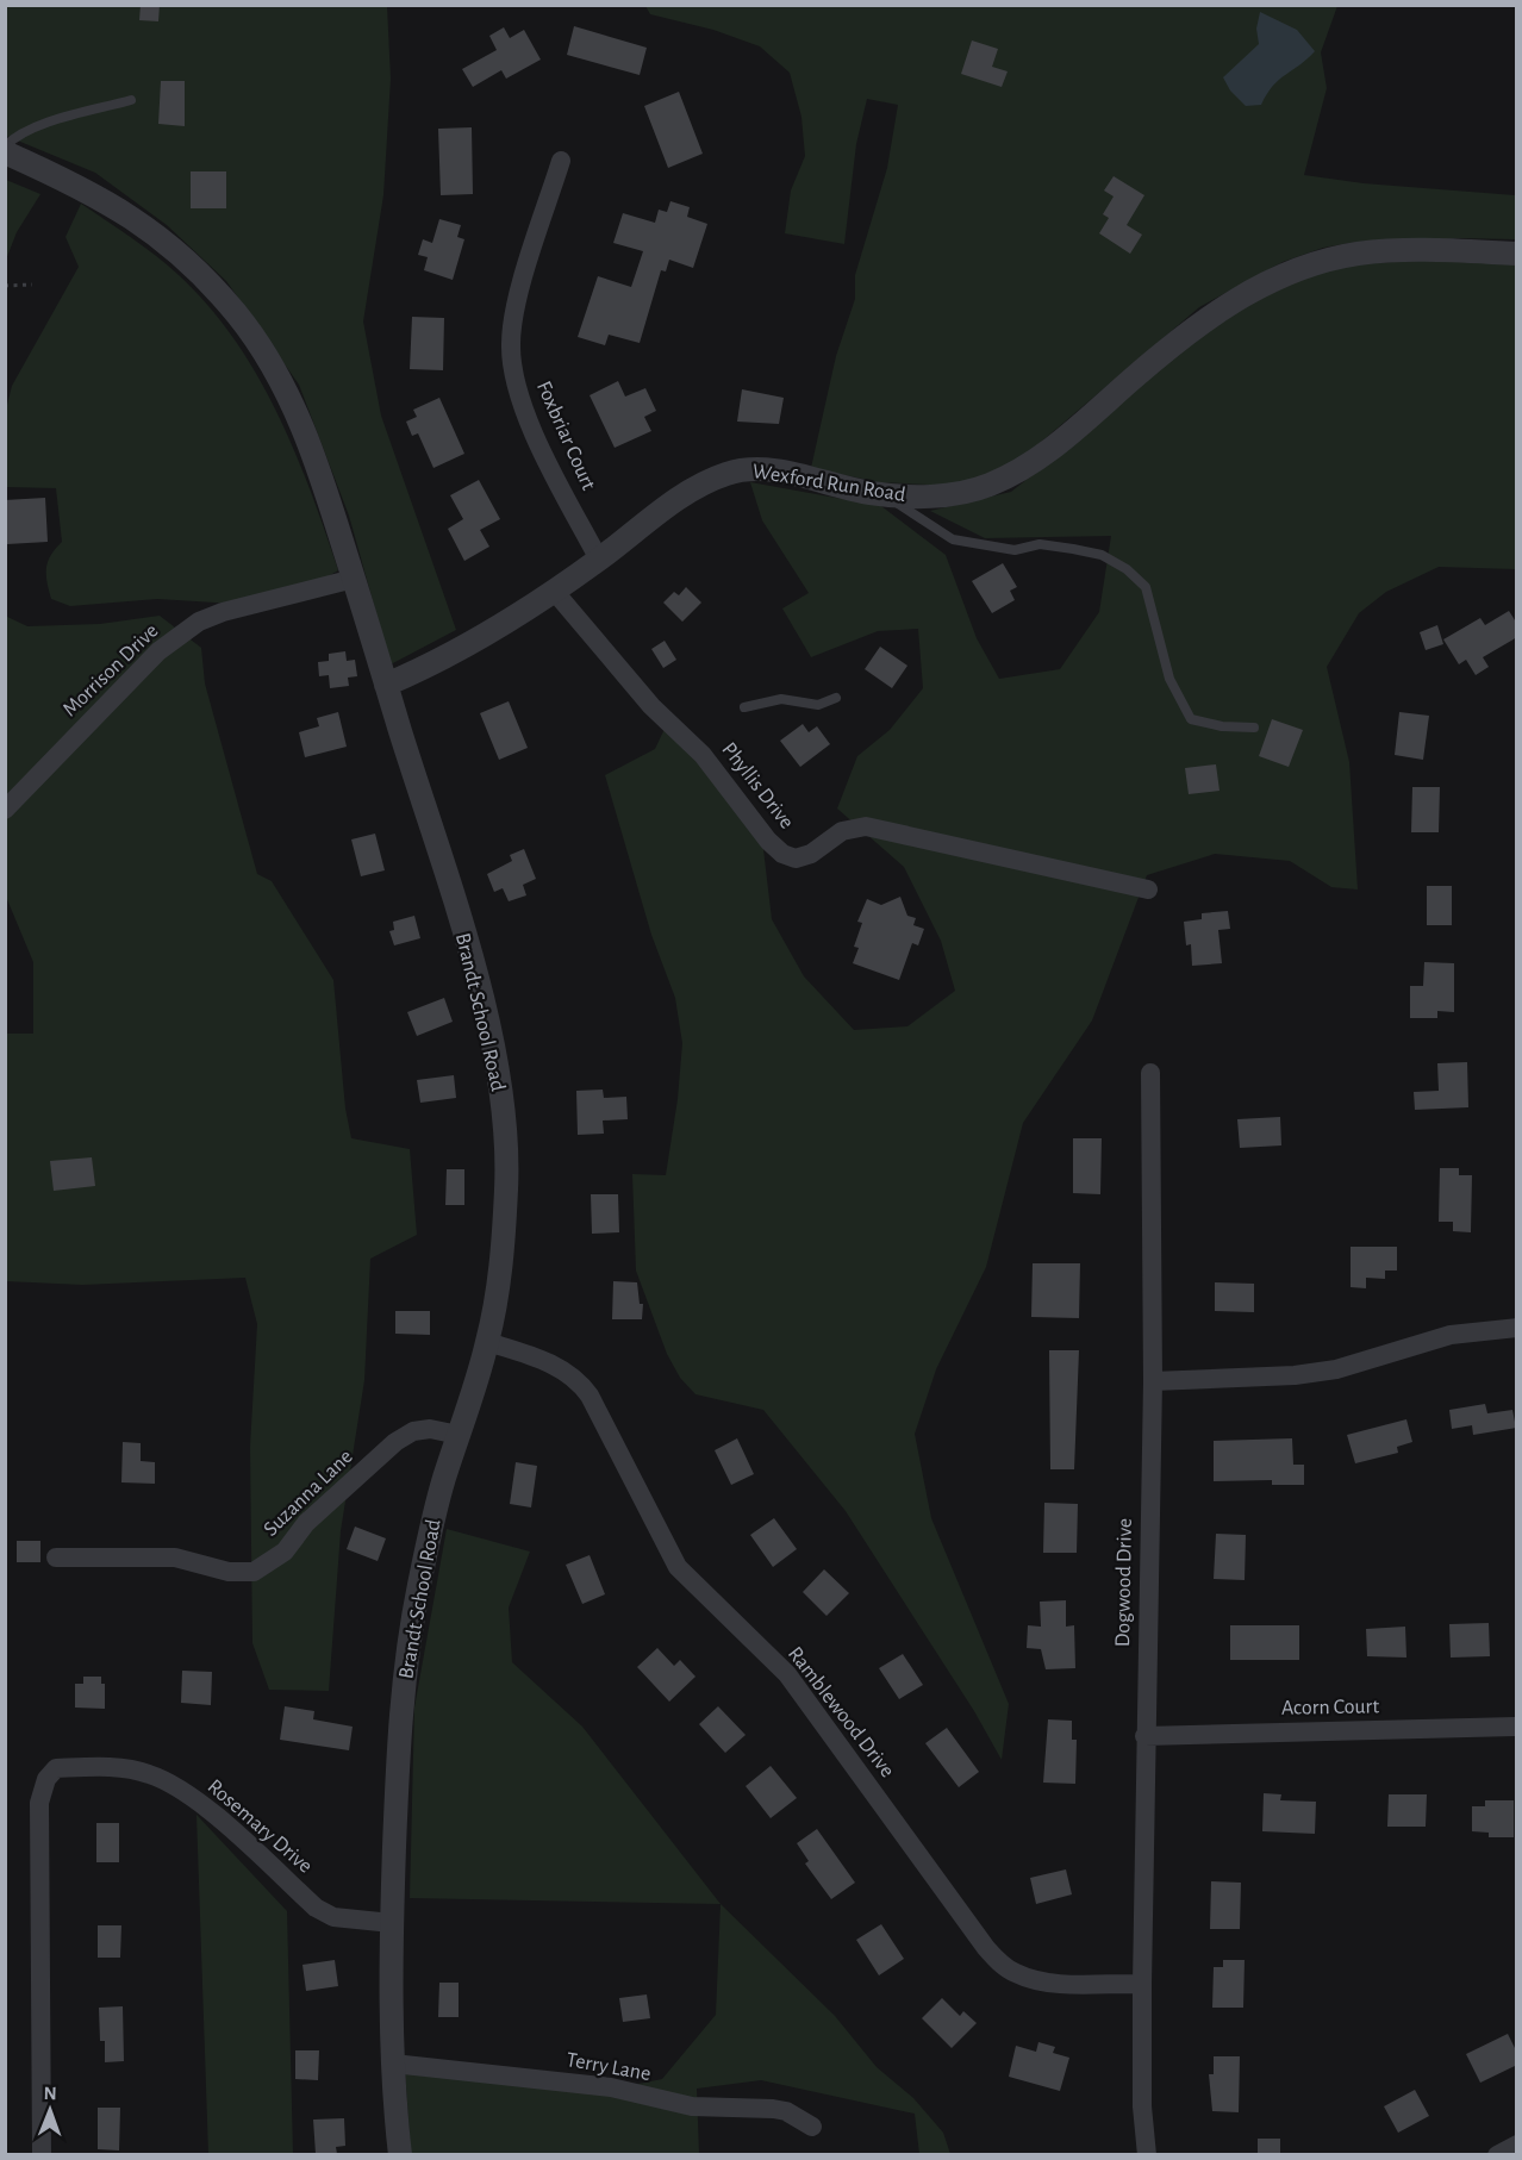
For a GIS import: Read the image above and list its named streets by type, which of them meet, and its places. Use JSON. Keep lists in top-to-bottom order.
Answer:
{
  "streets": {
    "street": [
      "Foxbriar Court",
      "Wexford Run Road",
      "Morrison Drive",
      "Phyllis Drive",
      "Brandt School Road",
      "Suzanna Lane",
      "Dogwood Drive",
      "Acorn Court",
      "Ramblewood Drive",
      "Rosemary Drive",
      "Terry Lane"
    ]
  },
  "crossings": [
    ["Foxbriar Court", "Wexford Run Road"],
    ["Wexford Run Road", "Phyllis Drive"],
    ["Wexford Run Road", "Brandt School Road"],
    ["Morrison Drive", "Brandt School Road"],
    ["Brandt School Road", "Suzanna Lane"],
    ["Brandt School Road", "Ramblewood Drive"],
    ["Brandt School Road", "Rosemary Drive"],
    ["Brandt School Road", "Terry Lane"],
    ["Dogwood Drive", "Acorn Court"],
    ["Dogwood Drive", "Ramblewood Drive"]
  ],
  "north": "top"
}
